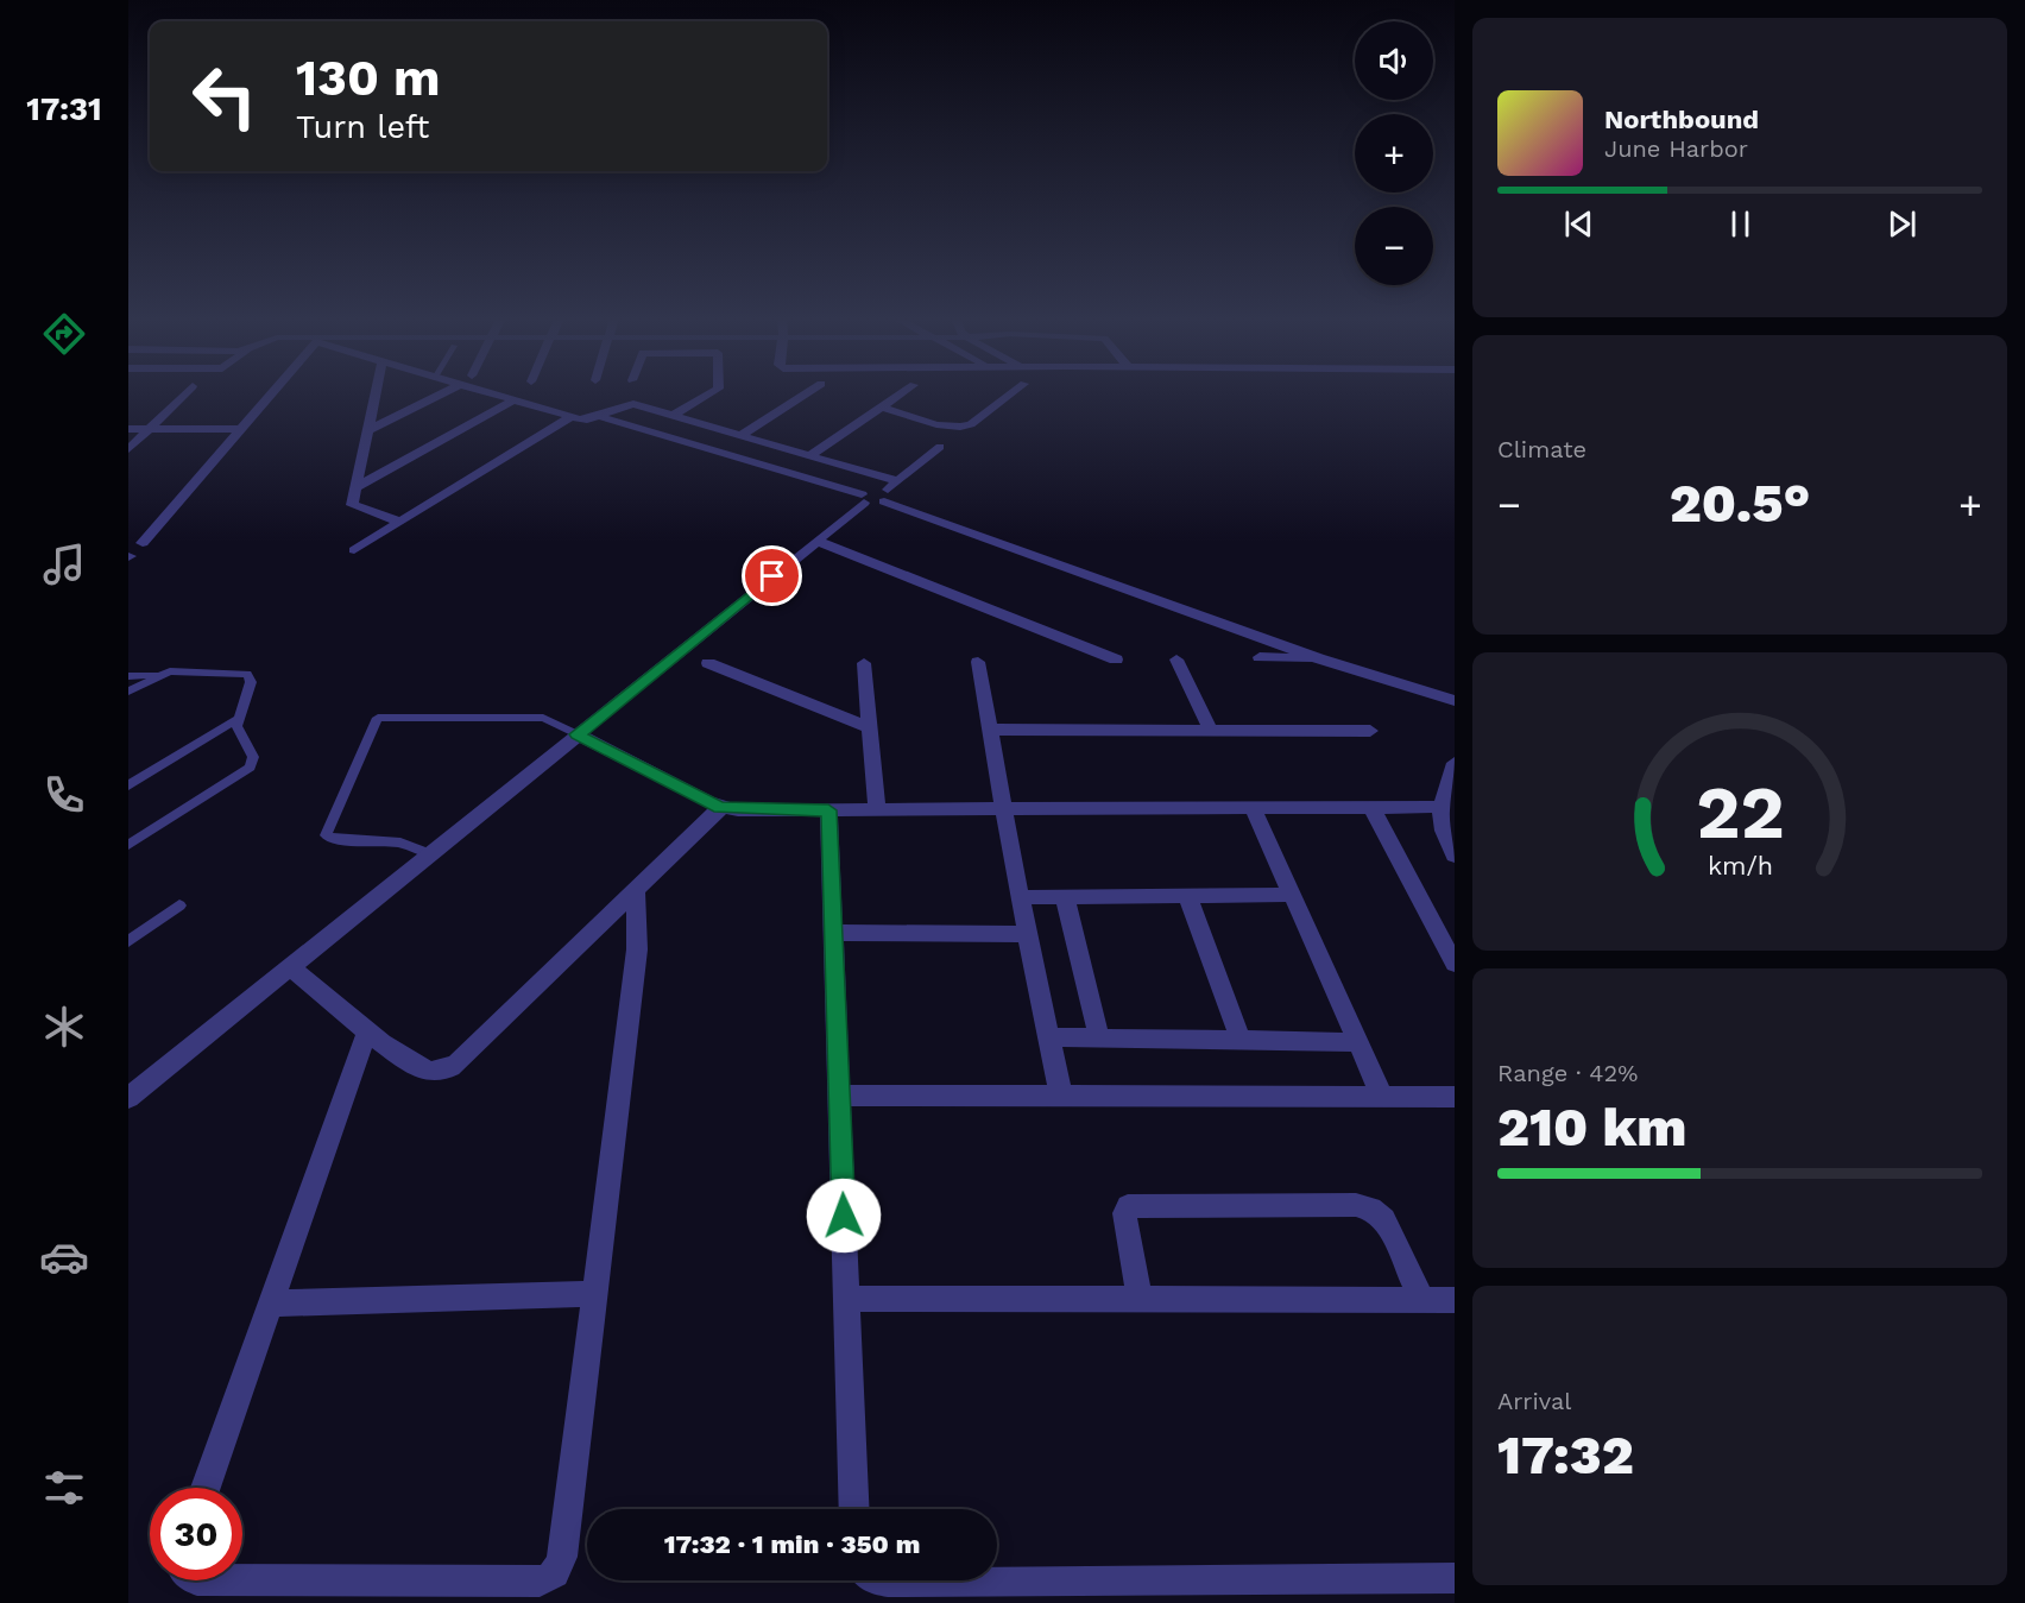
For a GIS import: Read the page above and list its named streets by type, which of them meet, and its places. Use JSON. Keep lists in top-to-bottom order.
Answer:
{
  "page": {
    "tabs": "17:31",
    "map_buttons": ["+", "−"],
    "turn": ["130 m", "Turn left"],
    "song": ["Northbound", "June Harbor"],
    "tile": [
      "Climate",
      ["Range · 42%", "210 km"],
      ["Arrival", "17:32"]
    ],
    "heat": ["−", "20.5°", "+"],
    "limit": "30",
    "trip": "17:32 · 1 min · 350 m",
    "gauge": ["22", "km/h"]
  }
}
